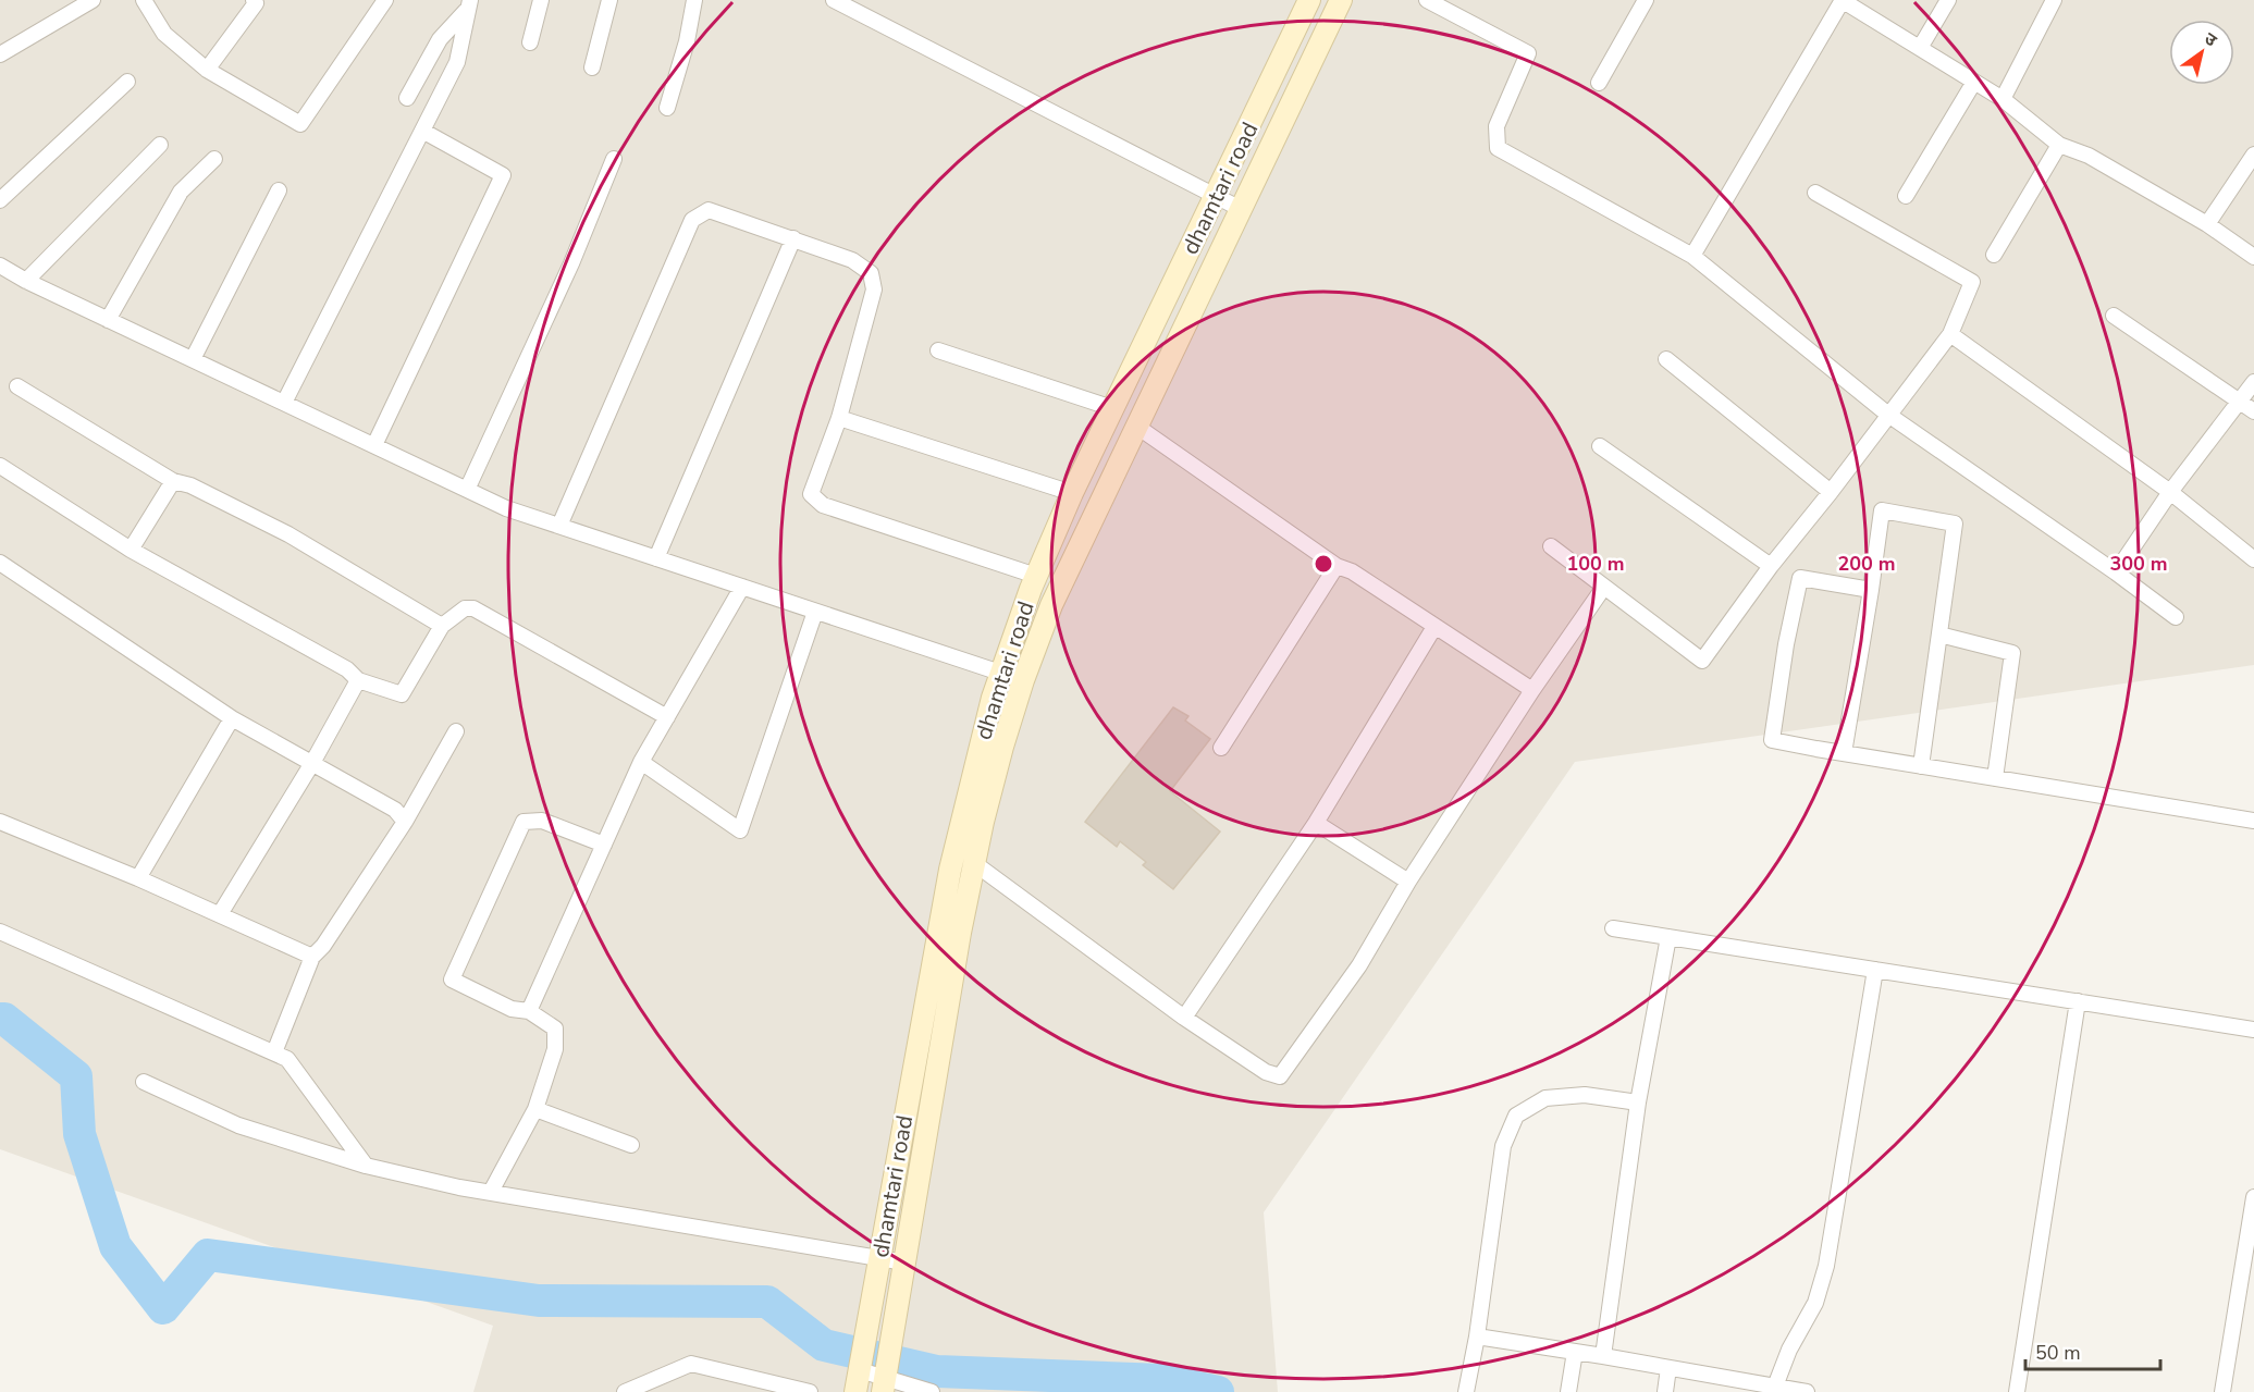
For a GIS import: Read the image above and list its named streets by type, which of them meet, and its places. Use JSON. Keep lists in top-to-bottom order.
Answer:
{
  "streets": {
    "main road": ["dhamtari road"]
  },
  "scale_bar": "50 m",
  "north": "top right",
  "rings": ["100 m", "200 m", "300 m"]
}
